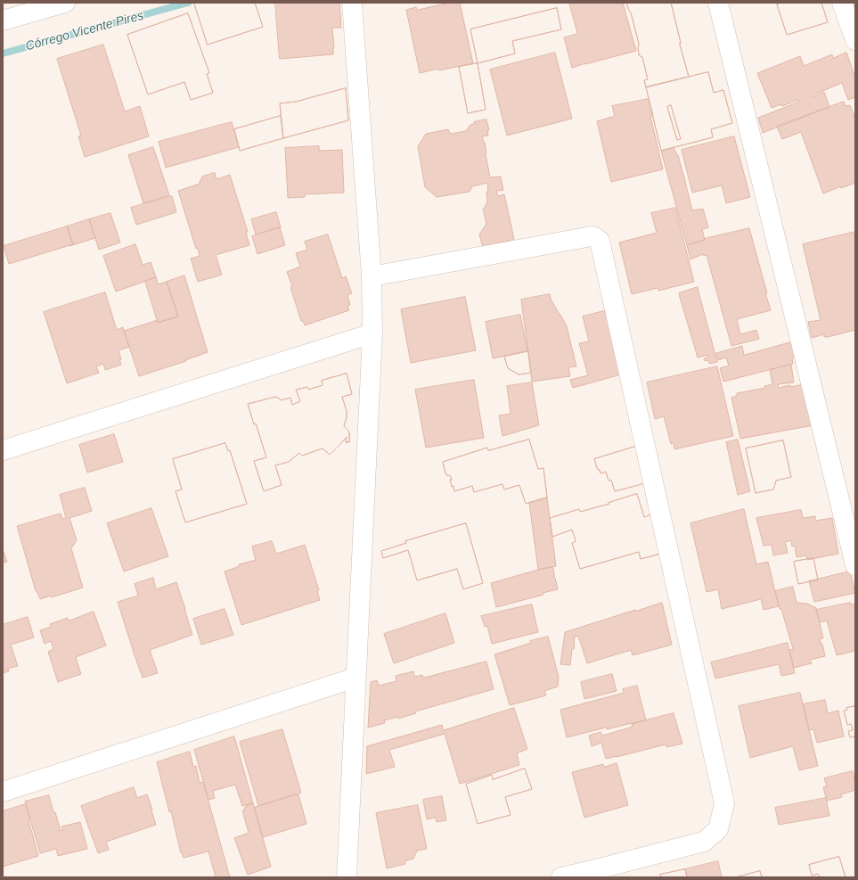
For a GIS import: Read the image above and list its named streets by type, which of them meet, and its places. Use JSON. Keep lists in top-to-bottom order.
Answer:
{
  "water": ["Córrego Vicente Pires"]
}
